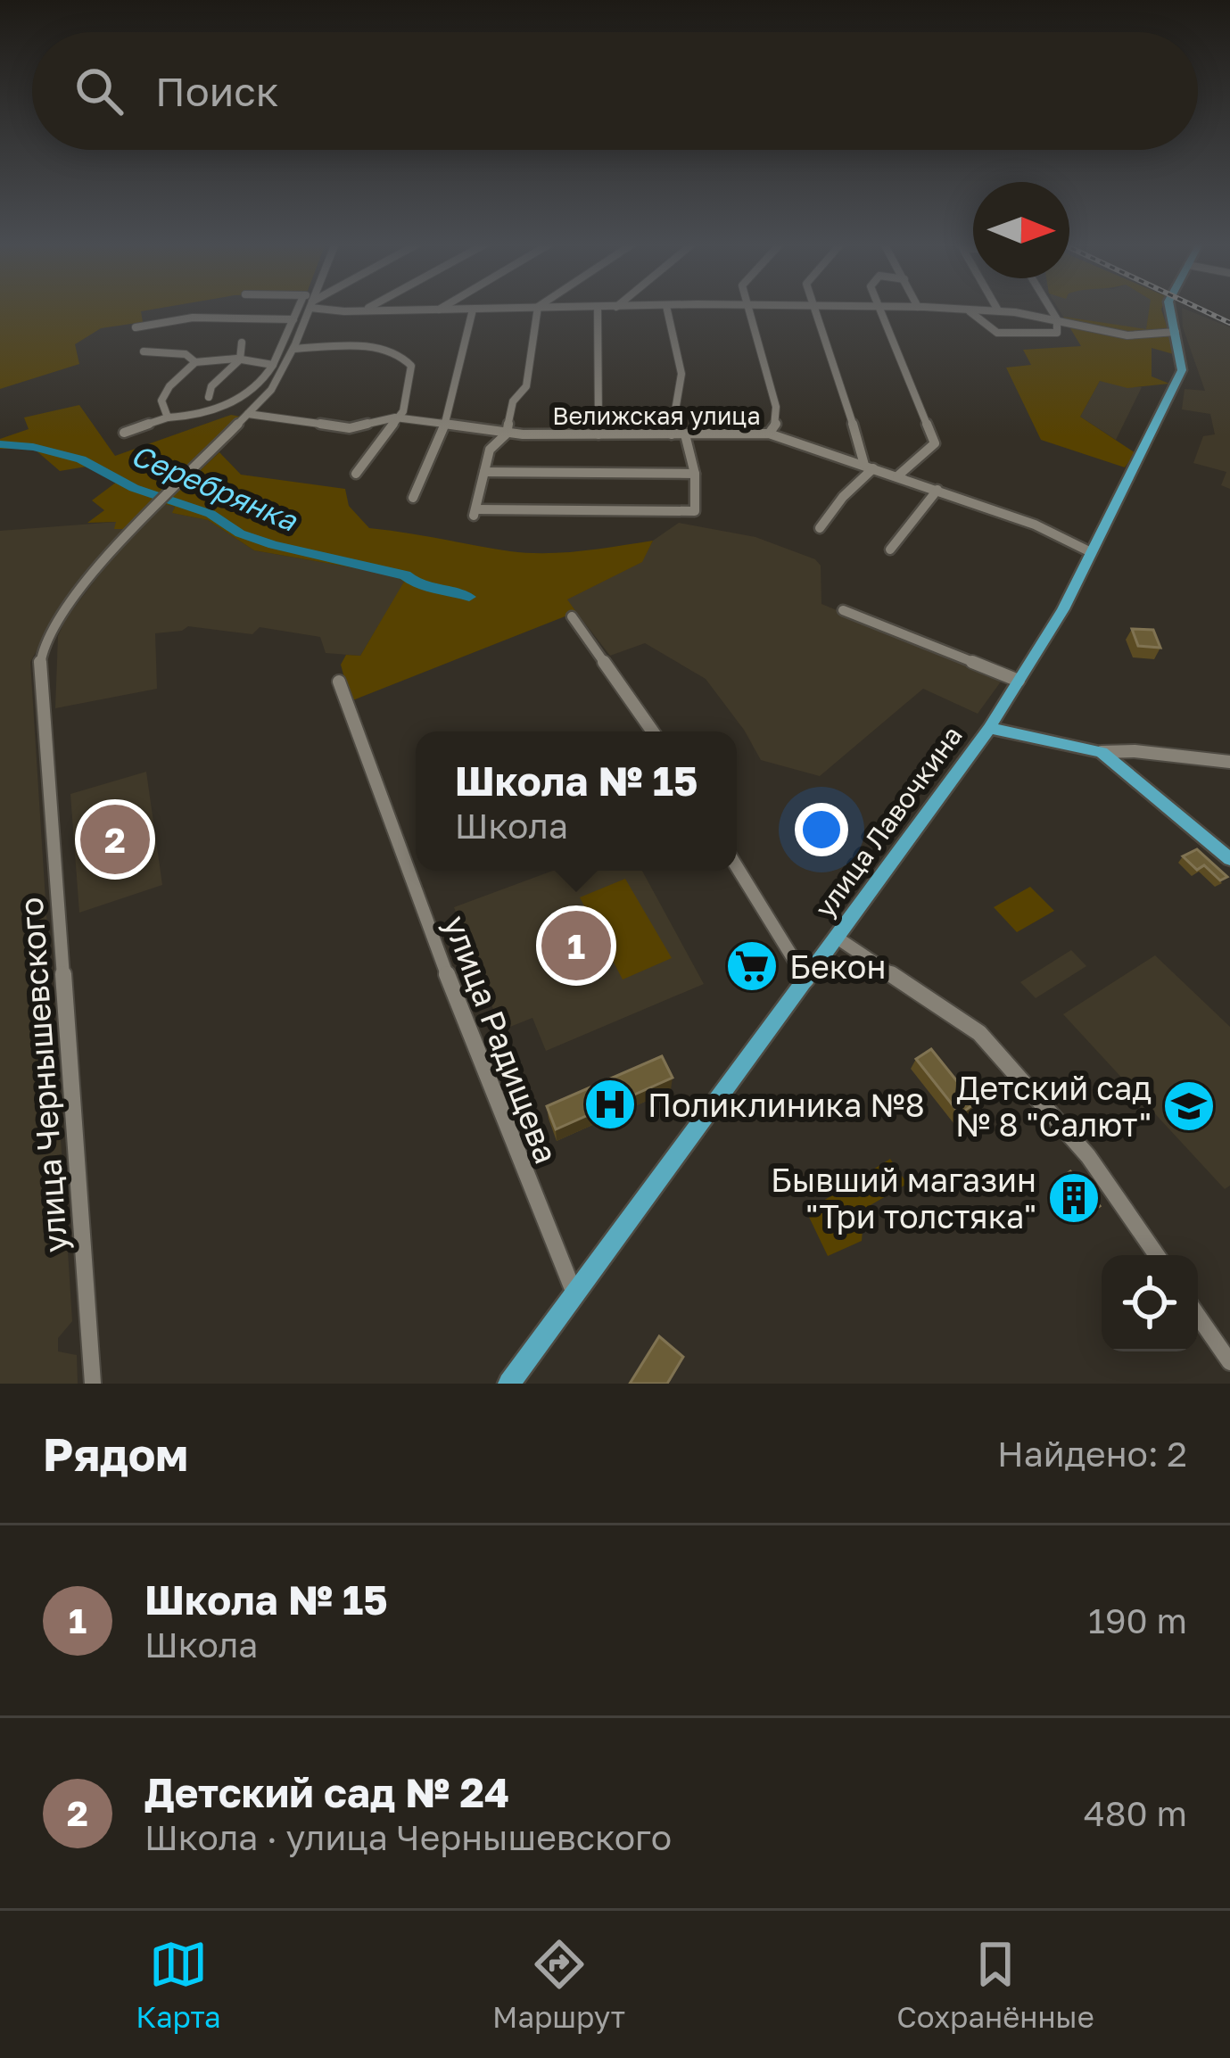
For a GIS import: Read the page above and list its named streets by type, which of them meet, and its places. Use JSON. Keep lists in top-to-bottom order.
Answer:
{
  "streets": {
    "main road": ["улица Лавочкина"],
    "street": ["Велижская улица", "улица Радищева", "улица Чернышевского"]
  },
  "crossings": [
    ["Велижская улица", "улица Лавочкина"],
    ["Велижская улица", "улица Чернышевского"],
    ["улица Лавочкина", "улица Радищева"]
  ],
  "water": ["Серебрянка"],
  "places": {
    "supermarket": ["Бекон"],
    "hospital": ["Поликлиника №8"],
    "school or university": ["Детский сад № 8 \"Салют\""],
    "building": ["Бывший магазин \"Три толстяка\""]
  },
  "north": "right",
  "page": {
    "search": "Поиск",
    "popup": ["Школа № 15", "Школа"],
    "pins": ["2", "1"],
    "heading": ["Рядом", "Найдено: 2"],
    "list": [
      {
        "mark": "1",
        "name": "Школа № 15",
        "note": "Школа",
        "value": "190 m"
      },
      {
        "mark": "2",
        "name": "Детский сад № 24",
        "note": "Школа · улица Чернышевского",
        "value": "480 m"
      }
    ],
    "nav": ["Карта", "Маршрут", "Сохранённые"]
  }
}
